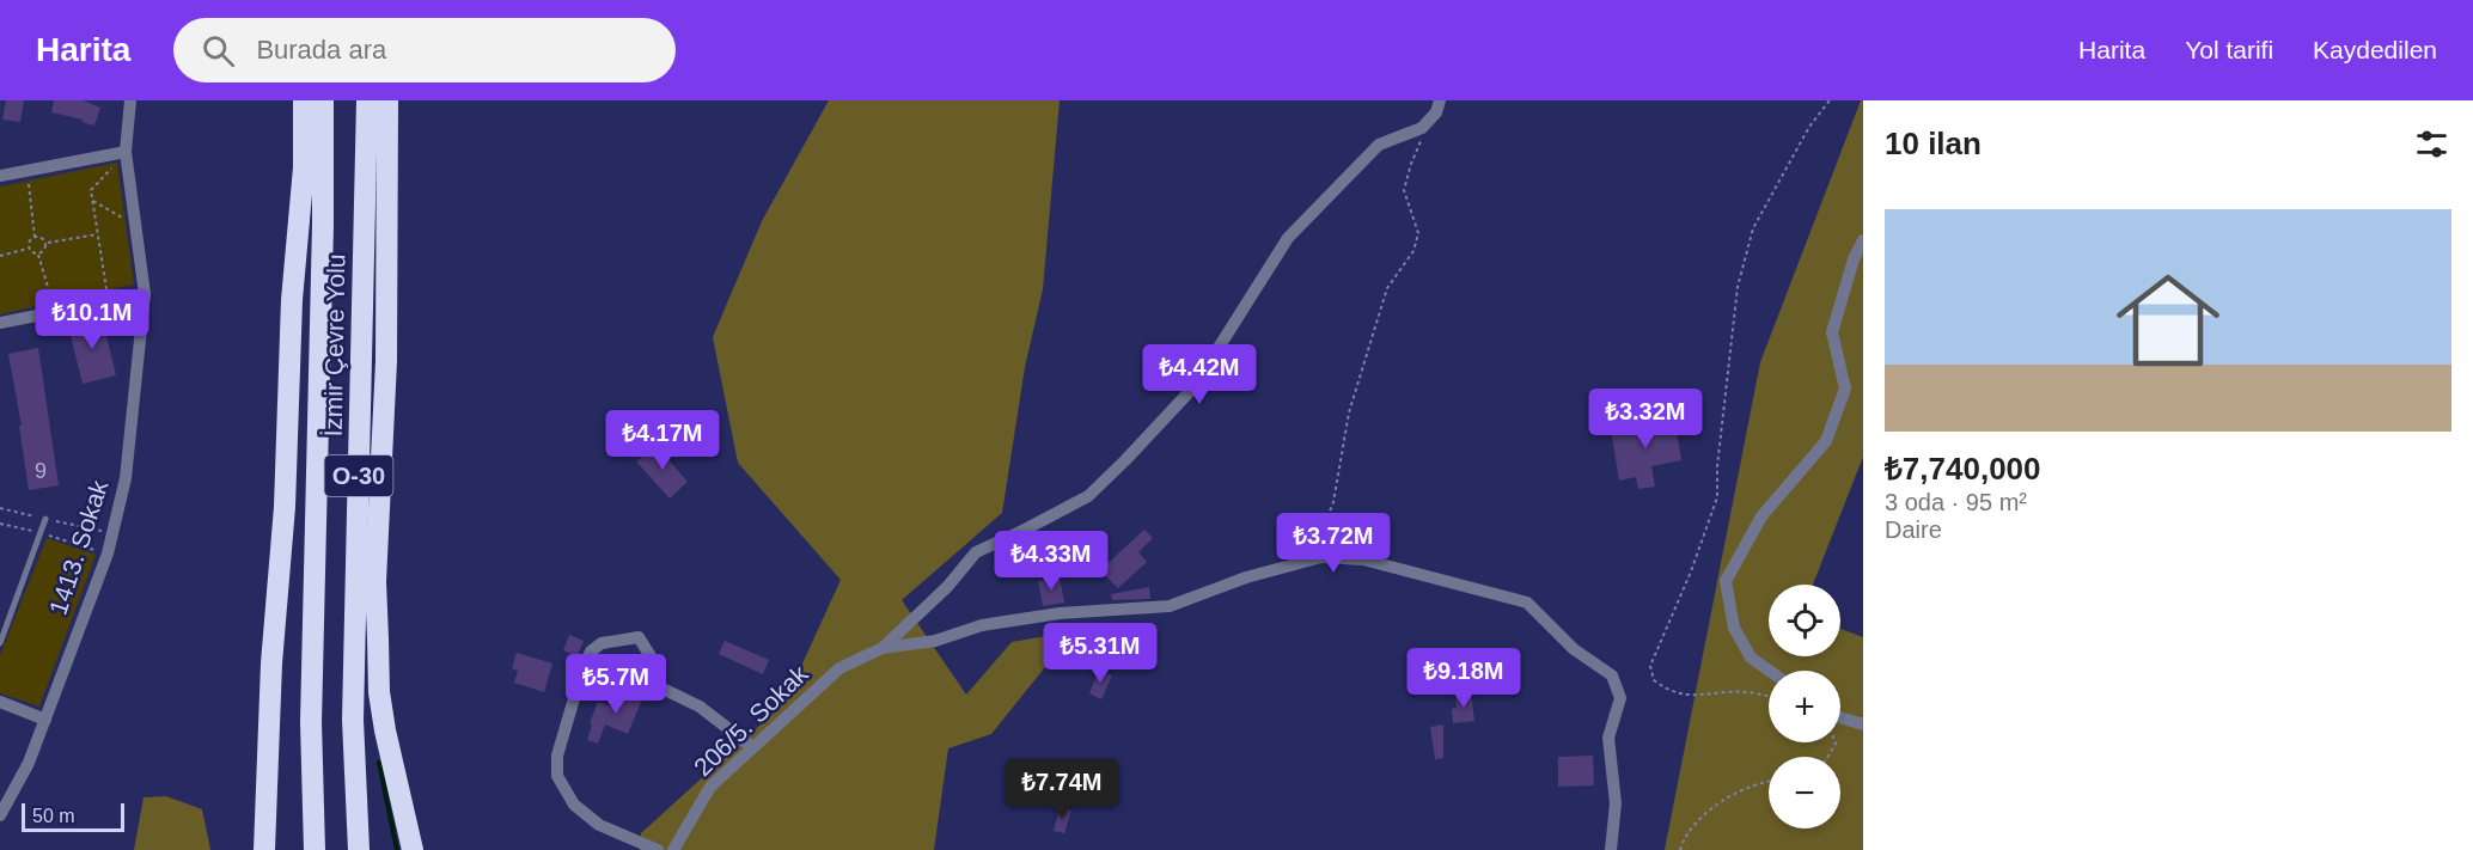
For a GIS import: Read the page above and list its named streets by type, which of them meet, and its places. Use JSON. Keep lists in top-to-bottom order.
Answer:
{
  "streets": {
    "highway": ["İzmir Çevre Yolu", "O-30"],
    "street": ["1413. Sokak", "206/5. Sokak"]
  },
  "house_numbers": ["9"],
  "scale_bar": "50 m",
  "page": {
    "header": "Harita",
    "search": "Burada ara",
    "nav": ["Harita", "Yol tarifi", "Kaydedilen"],
    "heading": "10 ilan",
    "list": [
      {
        "name": "₺7,740,000",
        "note": "3 oda · 95 m² · Daire"
      }
    ],
    "price": [
      "₺10.1M",
      "₺4.42M",
      "₺3.32M",
      "₺4.17M",
      "₺3.72M",
      "₺4.33M",
      "₺5.31M",
      "₺9.18M",
      "₺5.7M",
      "₺7.74M"
    ],
    "map_buttons": ["+", "−"],
    "scale": "50 m"
  }
}
